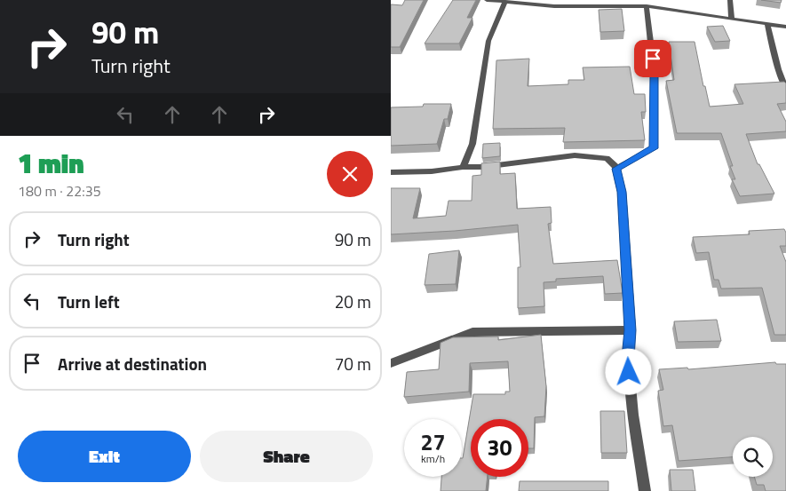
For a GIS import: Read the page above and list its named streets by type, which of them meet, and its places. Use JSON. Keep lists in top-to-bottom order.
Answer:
{
  "page": {
    "turn": ["90 m", "Turn right"],
    "heading": ["1 min", "180 m · 22:35"],
    "list": [
      {
        "name": "Turn right",
        "value": "90 m"
      },
      {
        "name": "Turn left",
        "value": "20 m"
      },
      {
        "name": "Arrive at destination",
        "value": "70 m"
      }
    ],
    "speed": "27 km/h",
    "limit": "30",
    "buttons": ["Exit", "Share"]
  }
}
